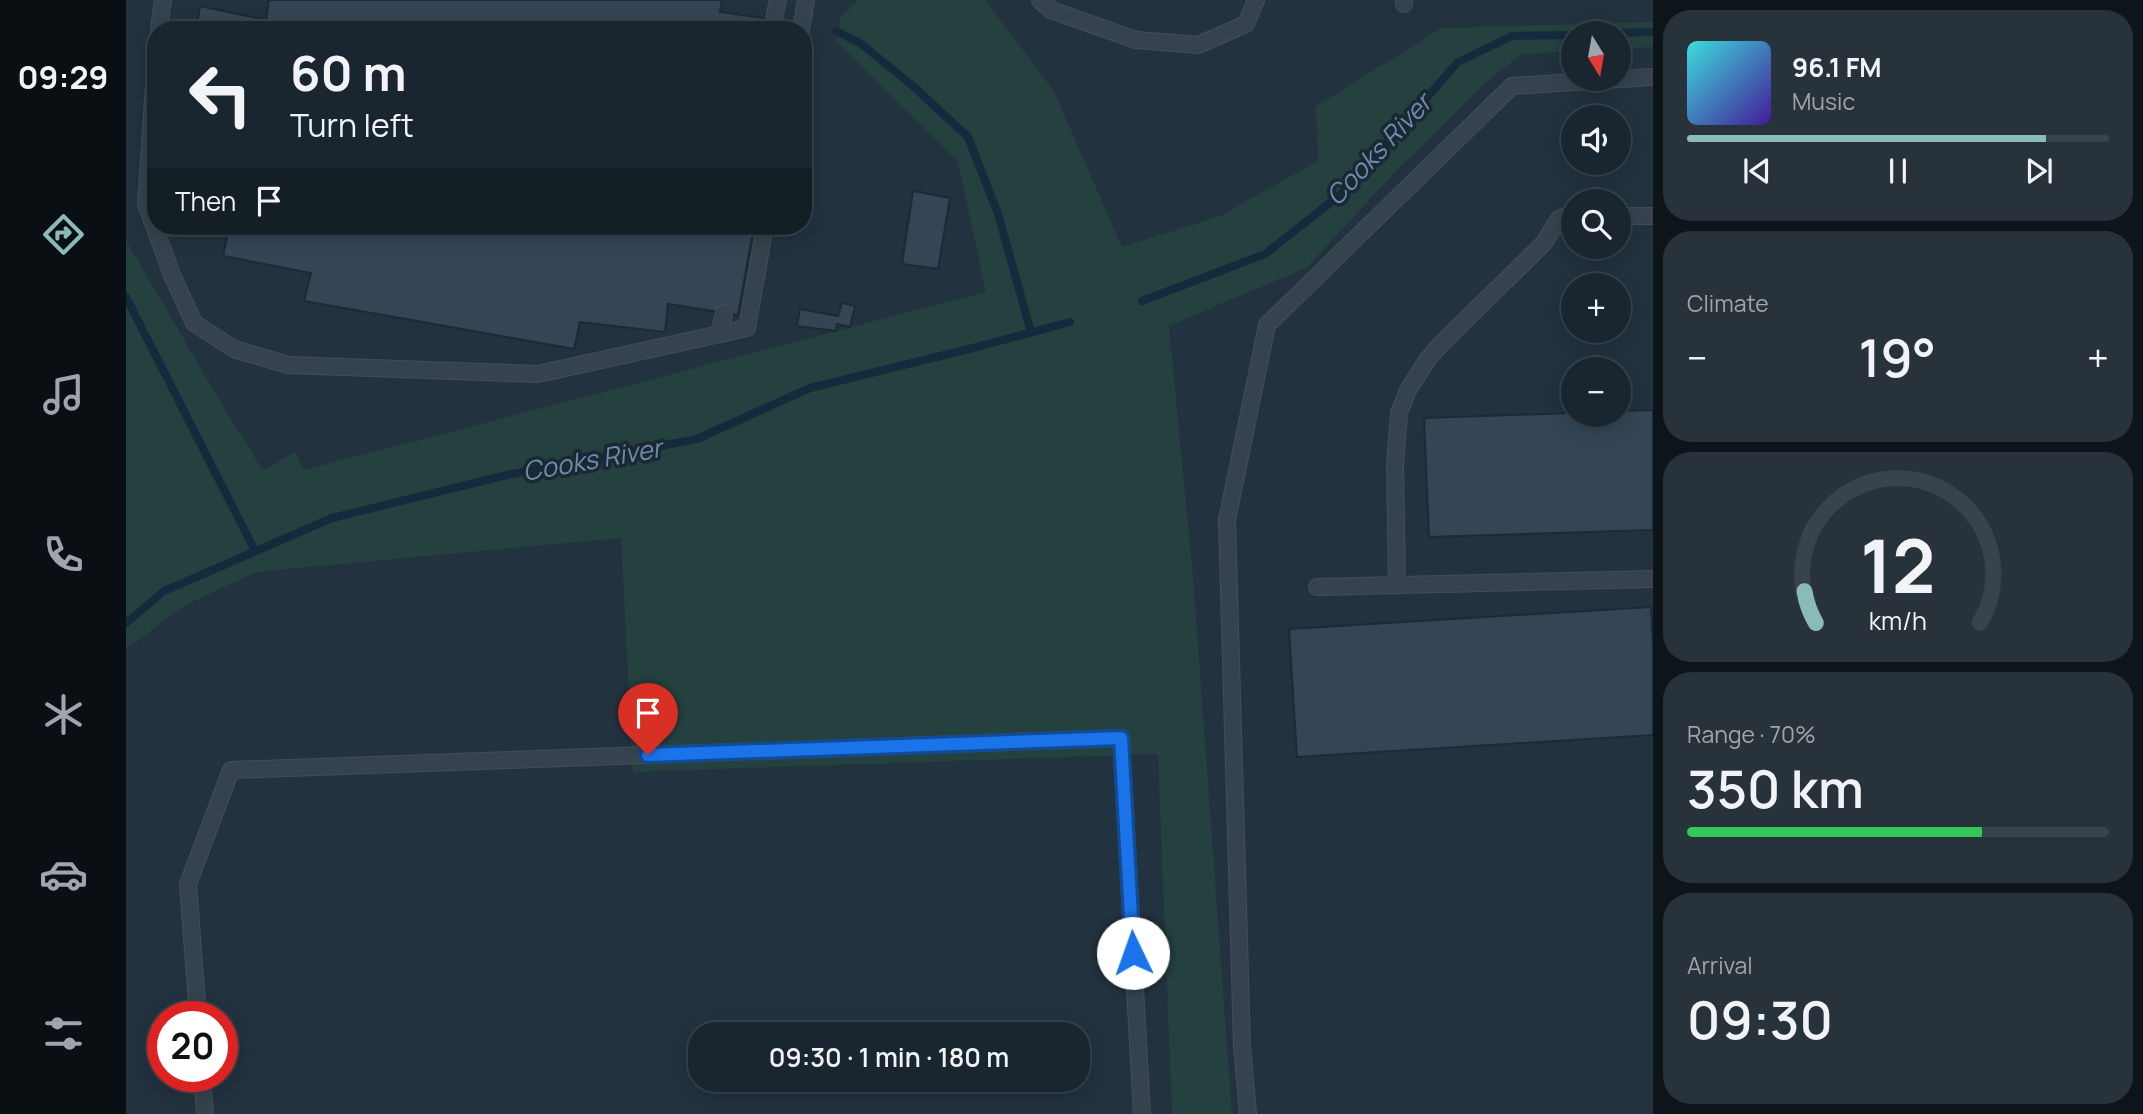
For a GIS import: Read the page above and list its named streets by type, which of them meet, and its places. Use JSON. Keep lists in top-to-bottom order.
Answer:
{
  "water": ["Cooks River"],
  "north": "bottom",
  "page": {
    "tabs": "09:29",
    "map_buttons": ["+", "−"],
    "turn": ["60 m", "Turn left"],
    "song": ["96.1 FM", "Music"],
    "then": "Then",
    "tile": [
      "Climate",
      ["Range · 70%", "350 km"],
      ["Arrival", "09:30"]
    ],
    "heat": ["−", "19°", "+"],
    "limit": "20",
    "trip": "09:30 · 1 min · 180 m",
    "gauge": ["12", "km/h"]
  }
}
